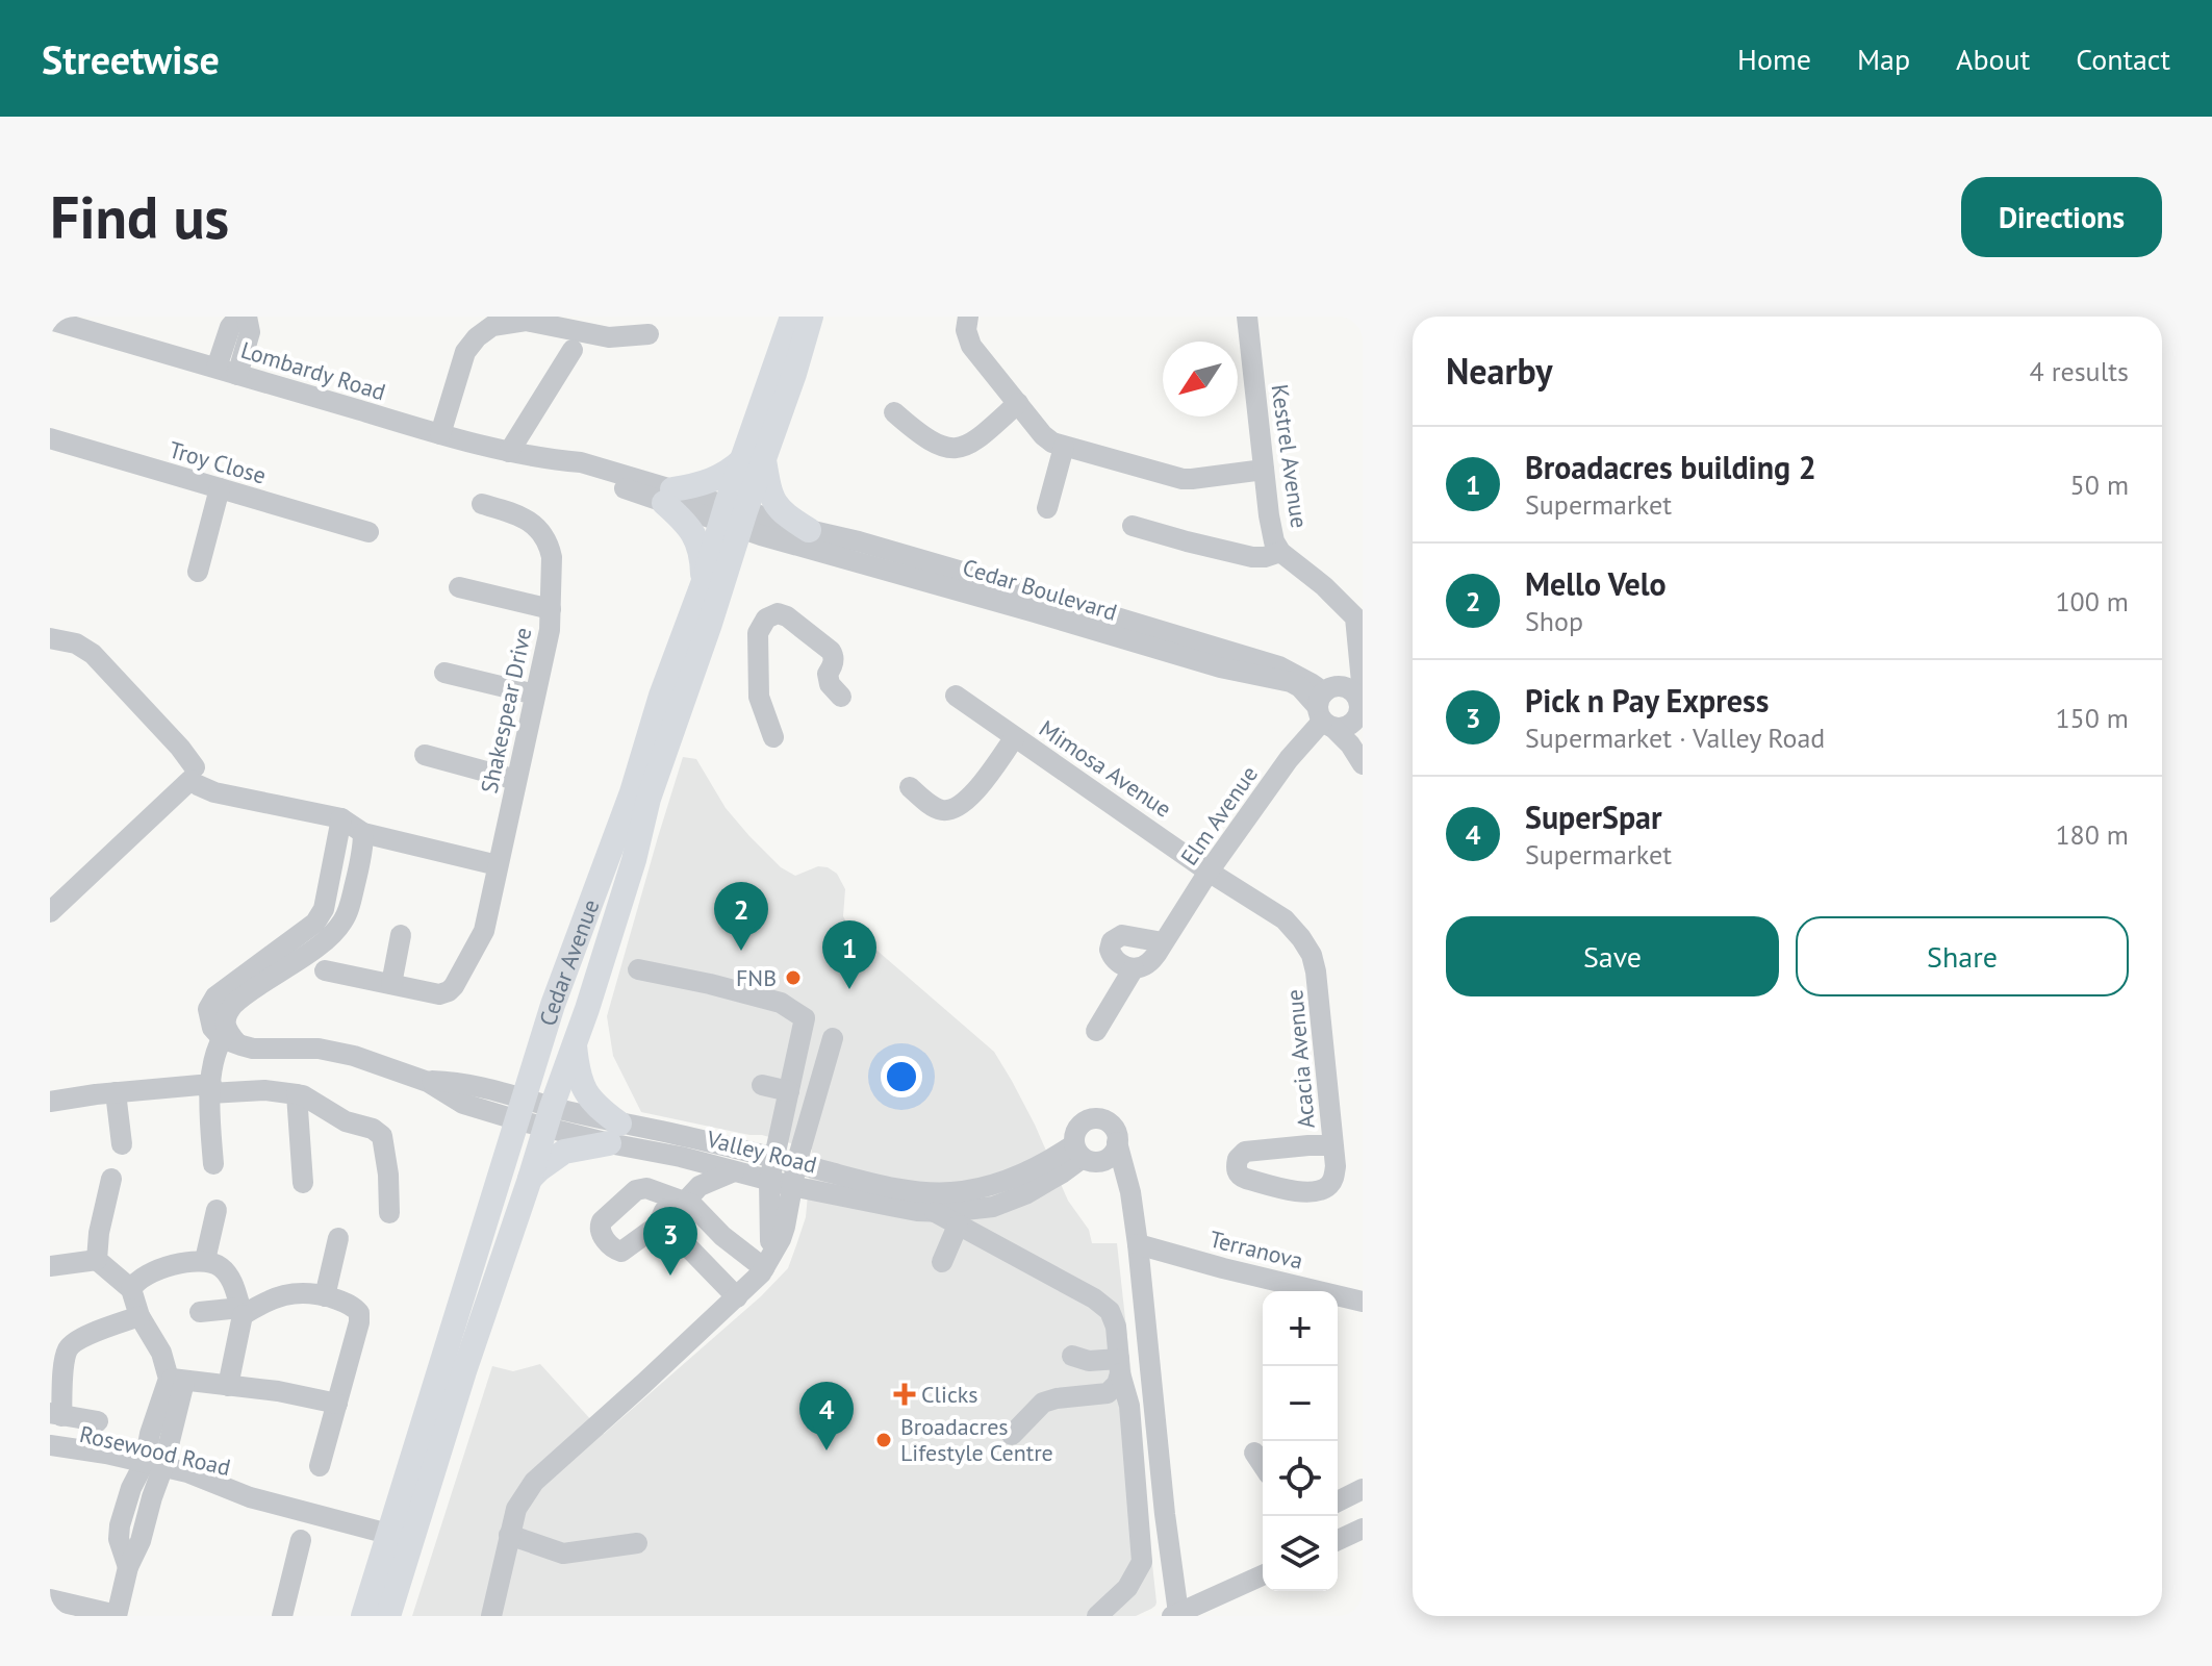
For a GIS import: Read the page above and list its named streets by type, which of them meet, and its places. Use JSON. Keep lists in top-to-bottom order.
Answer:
{
  "streets": {
    "main road": ["Cedar Avenue"],
    "street": [
      "Lombardy Road",
      "Kestrel Avenue",
      "Troy Close",
      "Cedar Boulevard",
      "Shakespear Drive",
      "Mimosa Avenue",
      "Elm Avenue",
      "Acacia Avenue",
      "Valley Road",
      "Terranova",
      "Rosewood Road"
    ]
  },
  "crossings": [
    ["Lombardy Road", "Cedar Boulevard"],
    ["Lombardy Road", "Cedar Avenue"],
    ["Cedar Boulevard", "Elm Avenue"],
    ["Cedar Boulevard", "Cedar Avenue"],
    ["Mimosa Avenue", "Elm Avenue"],
    ["Mimosa Avenue", "Acacia Avenue"],
    ["Elm Avenue", "Acacia Avenue"],
    ["Cedar Avenue", "Valley Road"],
    ["Cedar Avenue", "Rosewood Road"]
  ],
  "places": {
    "other": ["FNB", "Broadacres Lifestyle Centre"],
    "health": ["Clicks"]
  },
  "north": "bottom left",
  "page": {
    "header": "Streetwise",
    "nav": [
      "Home",
      "Map",
      "About",
      "Contact"
    ],
    "buttons": [
      "Directions",
      ["Save", "Share"]
    ],
    "title": "Find us",
    "heading": ["Nearby", "4 results"],
    "list": [
      {
        "mark": "1",
        "name": "Broadacres building 2",
        "note": "Supermarket",
        "value": "50 m"
      },
      {
        "mark": "2",
        "name": "Mello Velo",
        "note": "Shop",
        "value": "100 m"
      },
      {
        "mark": "3",
        "name": "Pick n Pay Express",
        "note": "Supermarket · Valley Road",
        "value": "150 m"
      },
      {
        "mark": "4",
        "name": "SuperSpar",
        "note": "Supermarket",
        "value": "180 m"
      }
    ],
    "pins": [
      "2",
      "1",
      "3",
      "4"
    ],
    "map_buttons": ["+", "−"]
  }
}
